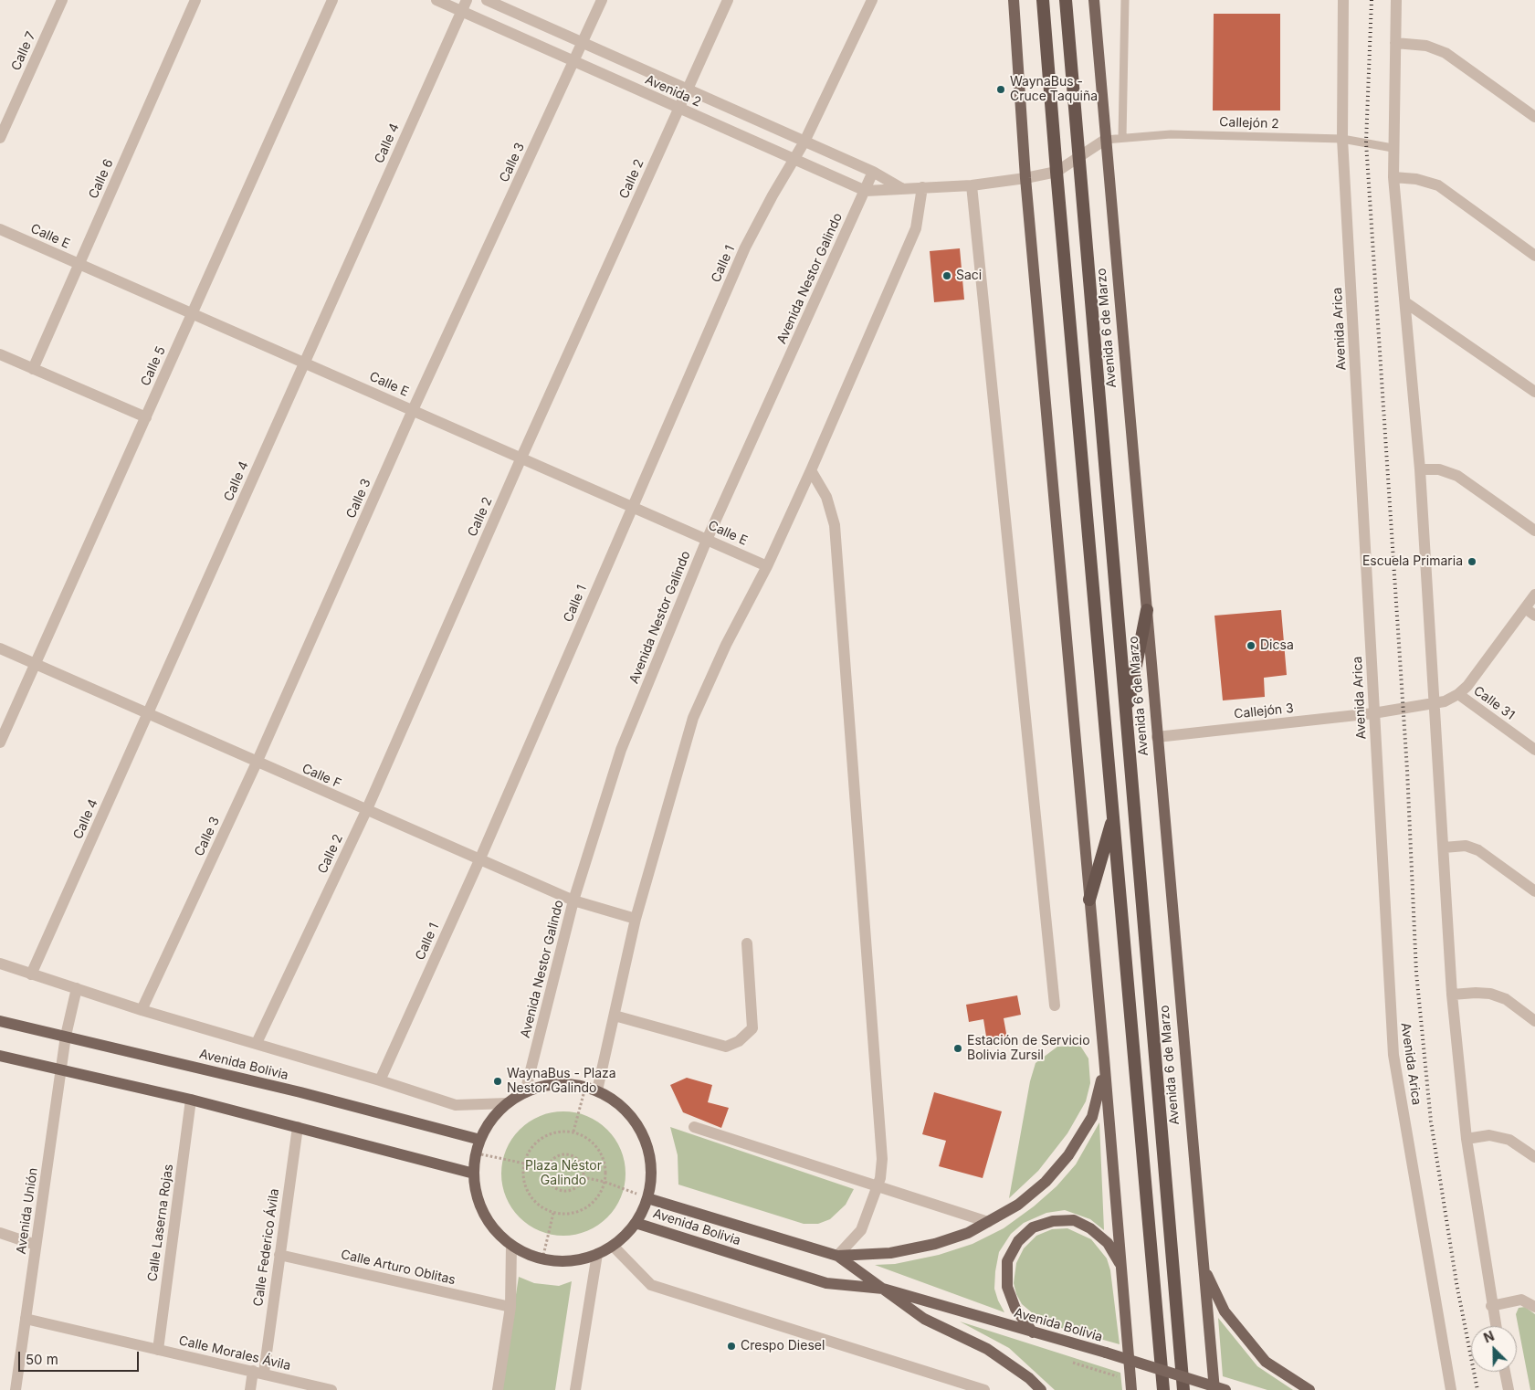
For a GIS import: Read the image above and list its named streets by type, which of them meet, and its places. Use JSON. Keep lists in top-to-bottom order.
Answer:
{
  "streets": {
    "highway": ["Avenida 6 de Marzo"],
    "main road": ["Avenida Bolivia"],
    "street": [
      "Calle 7",
      "Avenida 2",
      "Calle 4",
      "Calle 3",
      "Calle 6",
      "Calle 2",
      "Calle E",
      "Calle 1",
      "Avenida Nestor Galindo",
      "Avenida Arica",
      "Calle 5",
      "Calle 31",
      "Callejón 3",
      "Calle F",
      "Avenida Unión",
      "Calle Laserna Rojas",
      "Calle Federico Ávila",
      "Calle Arturo Oblitas",
      "Calle Morales Ávila"
    ],
    "lane": ["Callejón 2"]
  },
  "crossings": [
    ["Avenida 2", "Callejón 2"],
    ["Avenida 2", "Calle 4"],
    ["Avenida 2", "Calle 3"],
    ["Avenida 2", "Calle 2"],
    ["Avenida 2", "Calle 1"],
    ["Avenida 2", "Avenida Nestor Galindo"],
    ["Avenida 2", "Avenida 6 de Marzo"],
    ["Callejón 2", "Avenida 6 de Marzo"],
    ["Callejón 2", "Avenida Arica"],
    ["Calle 4", "Calle E"],
    ["Calle 4", "Calle F"],
    ["Calle 3", "Calle E"],
    ["Calle 3", "Calle F"],
    ["Calle 6", "Calle E"],
    ["Calle 2", "Calle E"],
    ["Calle 2", "Calle F"],
    ["Calle E", "Calle 1"],
    ["Calle E", "Avenida Nestor Galindo"],
    ["Calle E", "Calle 5"],
    ["Calle 1", "Calle F"],
    ["Avenida Nestor Galindo", "Calle F"],
    ["Avenida 6 de Marzo", "Callejón 3"],
    ["Avenida Arica", "Callejón 3"],
    ["Calle 5", "Calle F"],
    ["Calle 31", "Callejón 3"],
    ["Avenida Bolivia", "Avenida Unión"],
    ["Avenida Unión", "Calle Morales Ávila"],
    ["Calle Laserna Rojas", "Calle Morales Ávila"],
    ["Calle Federico Ávila", "Calle Arturo Oblitas"],
    ["Calle Federico Ávila", "Calle Morales Ávila"]
  ],
  "parks": ["Plaza Néstor Galindo"],
  "places": [
    "WaynaBus - Cruce Taquiña",
    "Saci",
    "Escuela Primaria",
    "Dicsa",
    "Estación de Servicio Bolivia Zursil",
    "WaynaBus - Plaza Nestor Galindo",
    "Crespo Diesel"
  ],
  "scale_bar": "50 m",
  "north": "top left"
}
